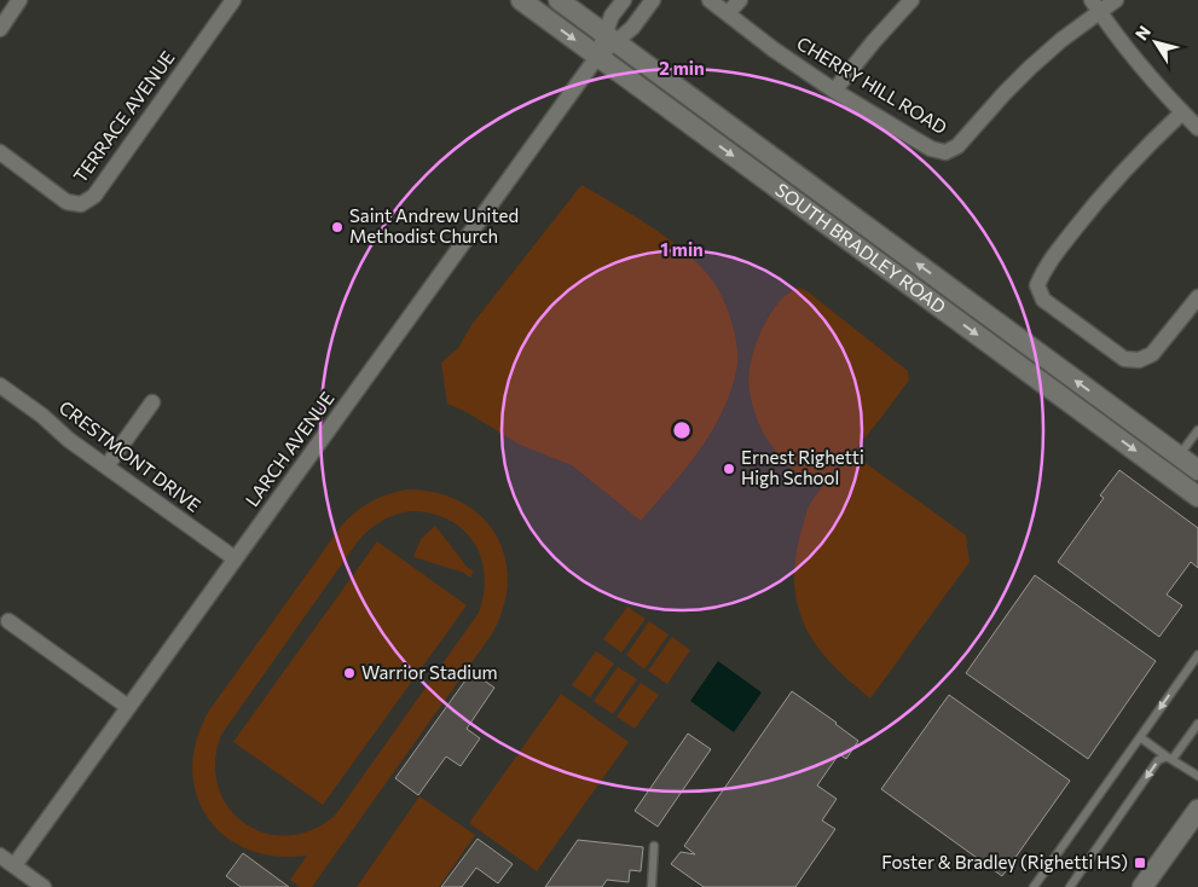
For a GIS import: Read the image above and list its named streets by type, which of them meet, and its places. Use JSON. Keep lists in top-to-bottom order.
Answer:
{
  "streets": {
    "main road": ["SOUTH BRADLEY ROAD"],
    "street": [
      "CHERRY HILL ROAD",
      "TERRACE AVENUE",
      "LARCH AVENUE",
      "CRESTMONT DRIVE"
    ]
  },
  "crossings": [
    ["SOUTH BRADLEY ROAD", "LARCH AVENUE"],
    ["LARCH AVENUE", "CRESTMONT DRIVE"]
  ],
  "places": {
    "other": ["Saint Andrew United Methodist Church", "Ernest Righetti High School", "Warrior Stadium"],
    "transit": ["Foster & Bradley (Righetti HS)"]
  },
  "north": "top left",
  "rings": ["2 min", "1 min"]
}
